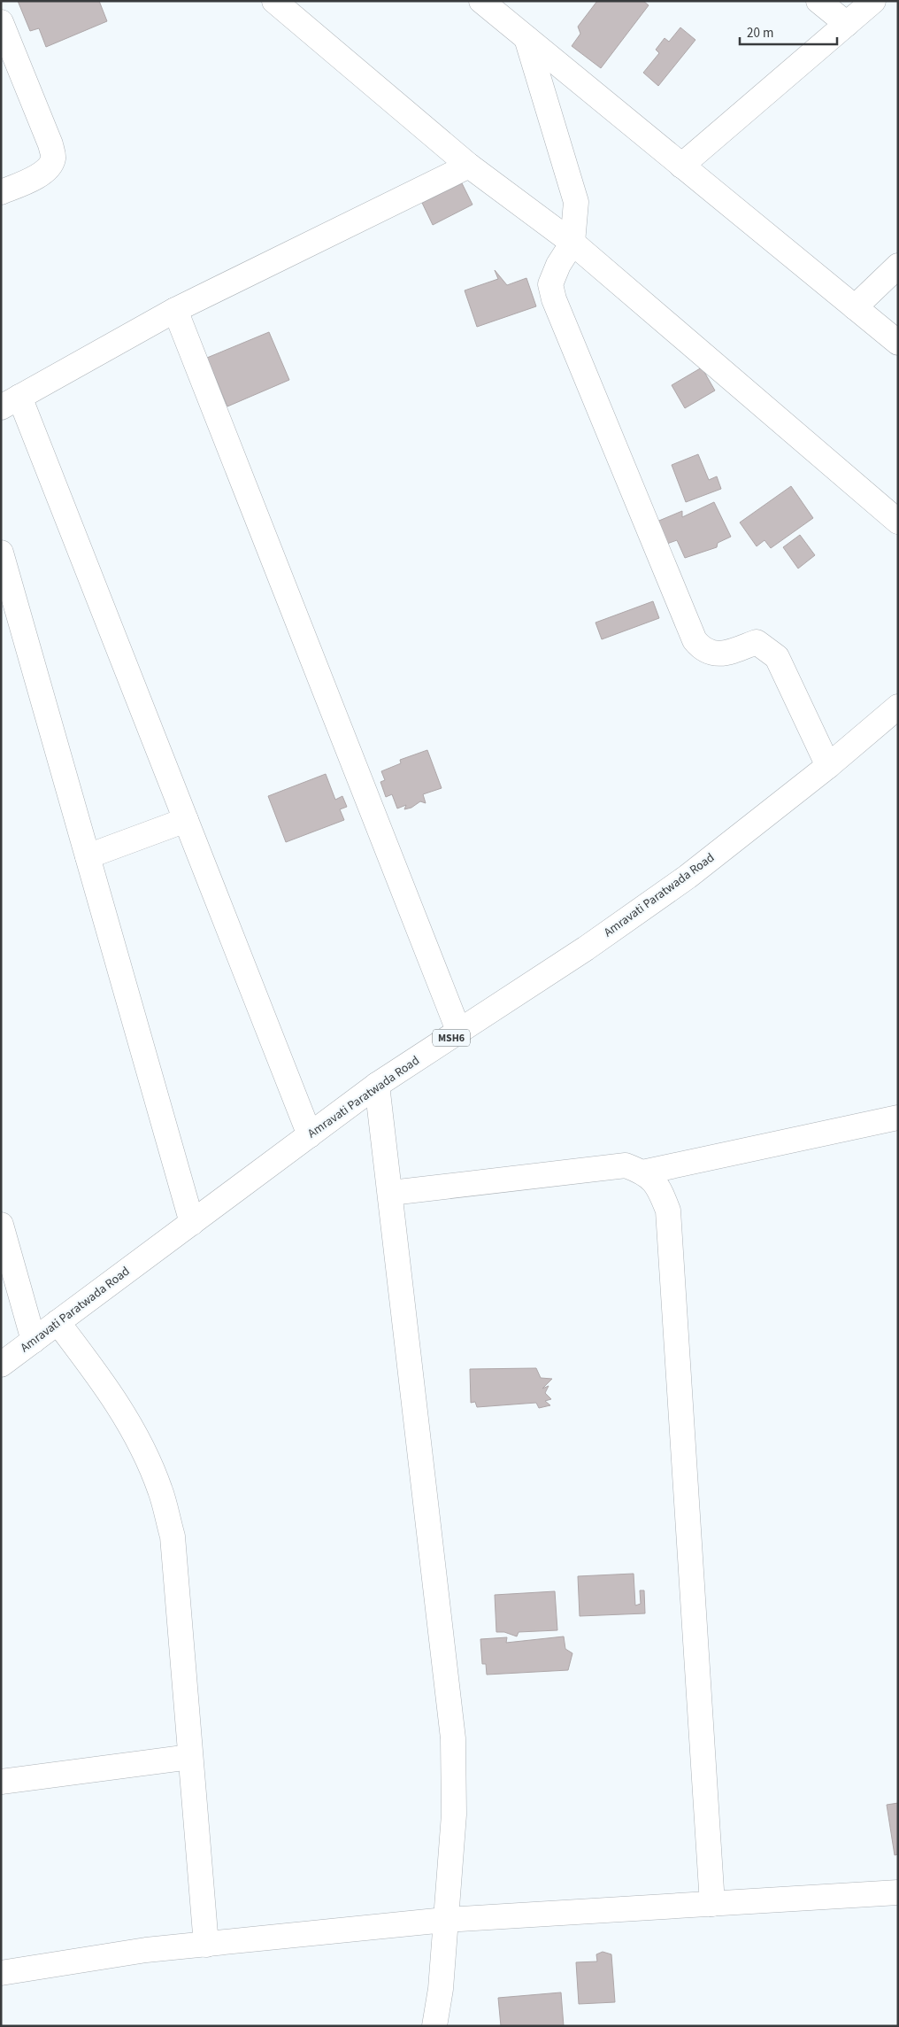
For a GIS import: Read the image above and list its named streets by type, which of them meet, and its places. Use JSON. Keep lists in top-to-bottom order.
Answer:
{
  "streets": {
    "street": ["Amravati Paratwada Road", "MSH6"]
  },
  "scale_bar": "20 m"
}
